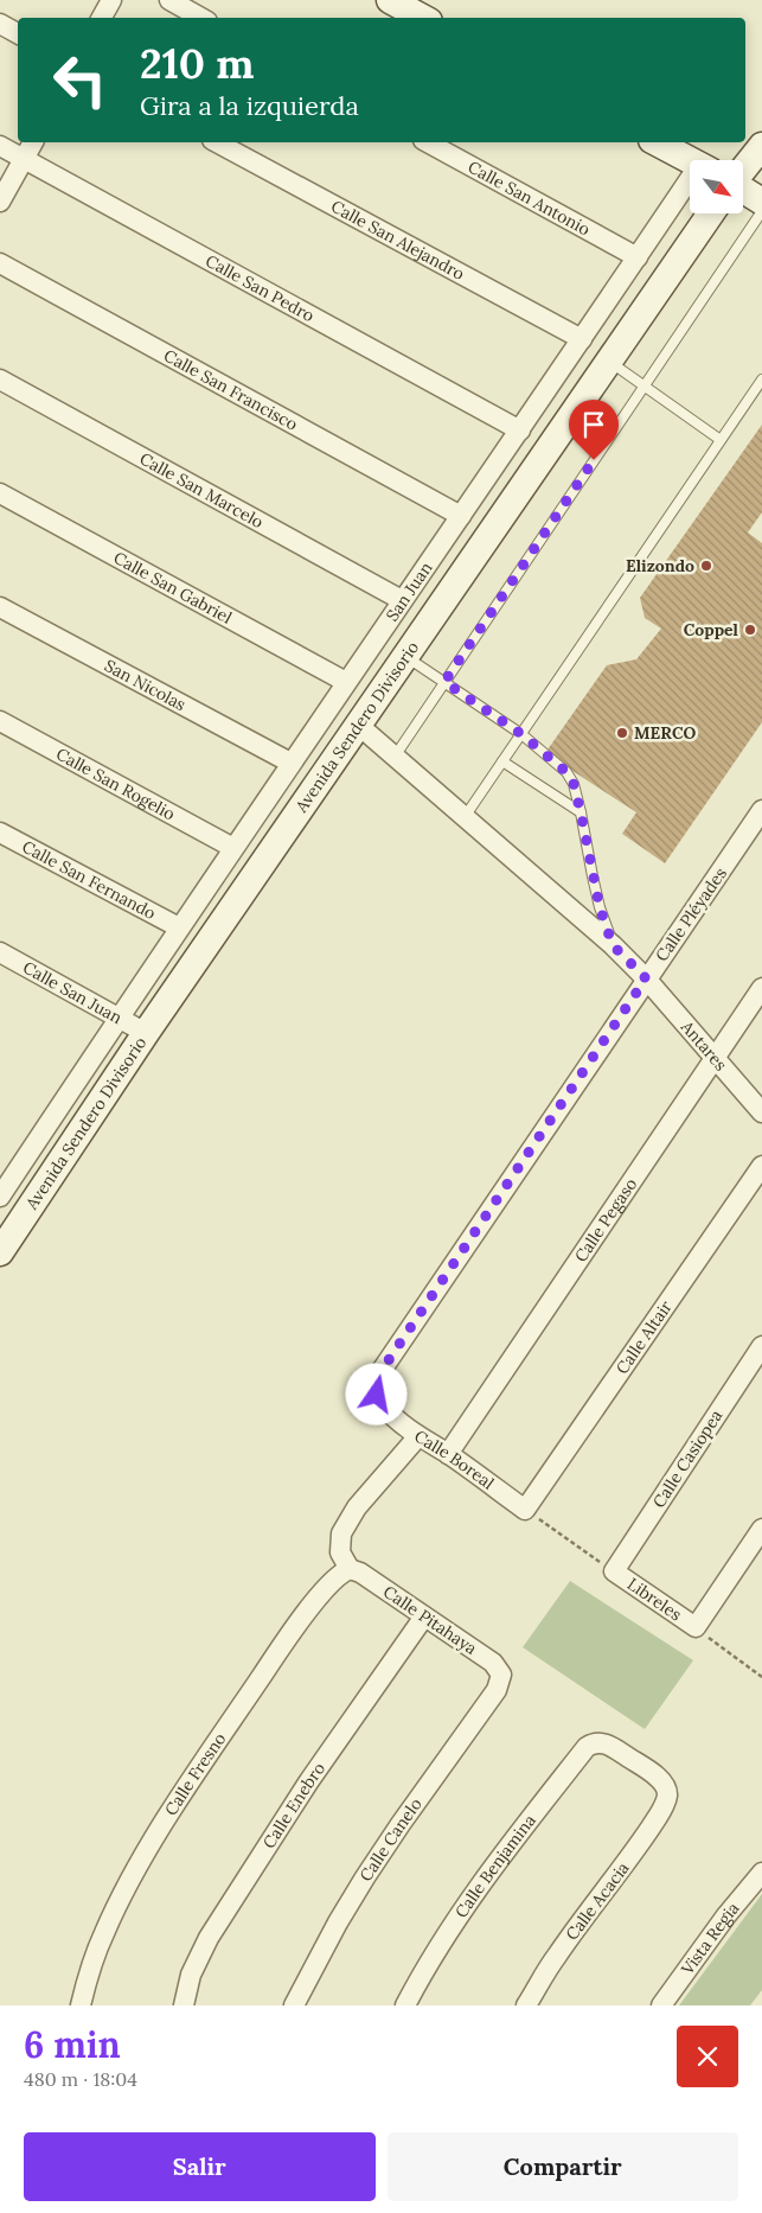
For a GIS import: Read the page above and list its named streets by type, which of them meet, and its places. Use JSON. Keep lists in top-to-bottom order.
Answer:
{
  "streets": {
    "street": [
      "Calle San Antonio",
      "Calle San Alejandro",
      "Calle San Pedro",
      "Calle San Francisco",
      "Calle San Marcelo",
      "Calle San Gabriel",
      "San Juan",
      "San Nicolas",
      "Avenida Sendero Divisorio",
      "Calle San Rogelio",
      "Calle San Fernando",
      "Calle Pléyades",
      "Calle San Juan",
      "Antares",
      "Calle Pegaso",
      "Calle Altair",
      "Calle Boreal",
      "Calle Casiopea",
      "Libreles",
      "Calle Pitahaya",
      "Calle Fresno",
      "Calle Enebro",
      "Calle Canelo",
      "Calle Benjamina",
      "Calle Acacia",
      "Vista Regia"
    ]
  },
  "crossings": [
    ["Calle San Antonio", "San Juan"],
    ["Calle San Alejandro", "San Juan"],
    ["Calle San Pedro", "San Juan"],
    ["Calle San Francisco", "San Juan"],
    ["Calle San Marcelo", "San Juan"],
    ["Calle San Gabriel", "San Juan"],
    ["San Juan", "San Nicolas"],
    ["San Juan", "Avenida Sendero Divisorio"],
    ["San Juan", "Calle San Rogelio"],
    ["San Juan", "Calle San Fernando"],
    ["San Juan", "Calle San Juan"],
    ["Avenida Sendero Divisorio", "Calle San Juan"],
    ["Avenida Sendero Divisorio", "Antares"],
    ["Calle Pléyades", "Antares"],
    ["Calle Pléyades", "Calle Boreal"],
    ["Antares", "Calle Pegaso"],
    ["Calle Pegaso", "Calle Boreal"],
    ["Calle Altair", "Calle Boreal"],
    ["Calle Casiopea", "Libreles"],
    ["Calle Pitahaya", "Calle Fresno"],
    ["Calle Pitahaya", "Calle Enebro"],
    ["Calle Pitahaya", "Calle Canelo"],
    ["Calle Benjamina", "Calle Acacia"]
  ],
  "places": ["Elizondo", "Coppel", "MERCO"],
  "north": "bottom right",
  "page": {
    "turn": ["210 m", "Gira a la izquierda"],
    "heading": ["6 min", "480 m · 18:04"],
    "buttons": ["Salir", "Compartir"]
  }
}
